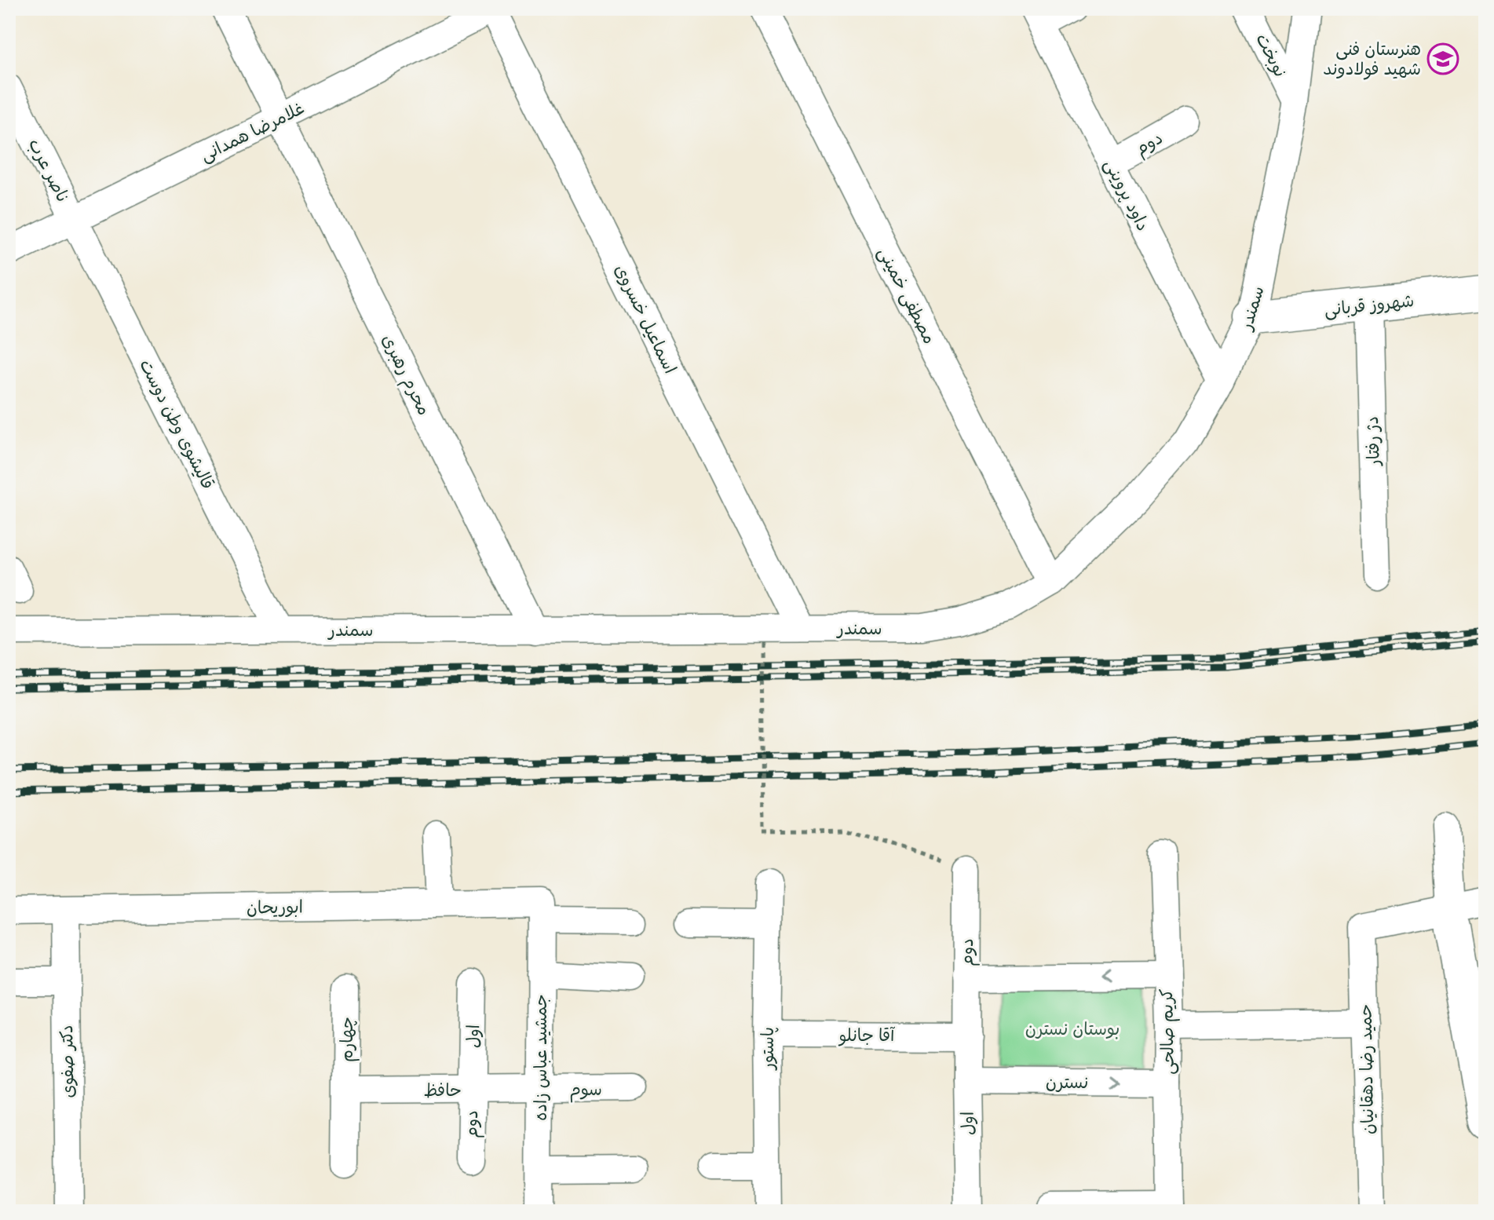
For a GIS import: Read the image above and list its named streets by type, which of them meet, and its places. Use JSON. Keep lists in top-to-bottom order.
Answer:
{
  "streets": {
    "street": [
      "نوبخت",
      "غلامرضا همدانی",
      "دوم",
      "ناصر عرب",
      "داود پروینی",
      "مصطفی خمینی",
      "شهروز قربانی",
      "سمندر",
      "اسماعیل خسروی",
      "محرم رهبری",
      "قالیشوی وطن دوست",
      "دژ رفتار",
      "ابوریحان",
      "کریم صالحی",
      "آقا جانلو",
      "اول",
      "چهارم",
      "پاستور",
      "جمشید عباس زاده",
      "دکتر صفوی",
      "حمید رضا دهقانیان",
      "نسترن",
      "سوم",
      "حافظ"
    ]
  },
  "crossings": [
    ["نوبخت", "سمندر"],
    ["غلامرضا همدانی", "ناصر عرب"],
    ["غلامرضا همدانی", "اسماعیل خسروی"],
    ["غلامرضا همدانی", "محرم رهبری"],
    ["غلامرضا همدانی", "قالیشوی وطن دوست"],
    ["دوم", "داود پروینی"],
    ["دوم", "آقا جانلو"],
    ["دوم", "اول"],
    ["دوم", "حافظ"],
    ["ناصر عرب", "قالیشوی وطن دوست"],
    ["داود پروینی", "سمندر"],
    ["مصطفی خمینی", "سمندر"],
    ["شهروز قربانی", "سمندر"],
    ["شهروز قربانی", "دژ رفتار"],
    ["سمندر", "اسماعیل خسروی"],
    ["سمندر", "محرم رهبری"],
    ["سمندر", "قالیشوی وطن دوست"],
    ["ابوریحان", "جمشید عباس زاده"],
    ["ابوریحان", "دکتر صفوی"],
    ["کریم صالحی", "نسترن"],
    ["آقا جانلو", "اول"],
    ["آقا جانلو", "پاستور"],
    ["اول", "نسترن"],
    ["اول", "حافظ"],
    ["چهارم", "حافظ"],
    ["جمشید عباس زاده", "سوم"],
    ["جمشید عباس زاده", "حافظ"],
    ["سوم", "حافظ"]
  ],
  "parks": ["بوستان نسترن"],
  "places": {
    "school or university": ["هنرستان فنی شهید فولادوند"]
  }
}
